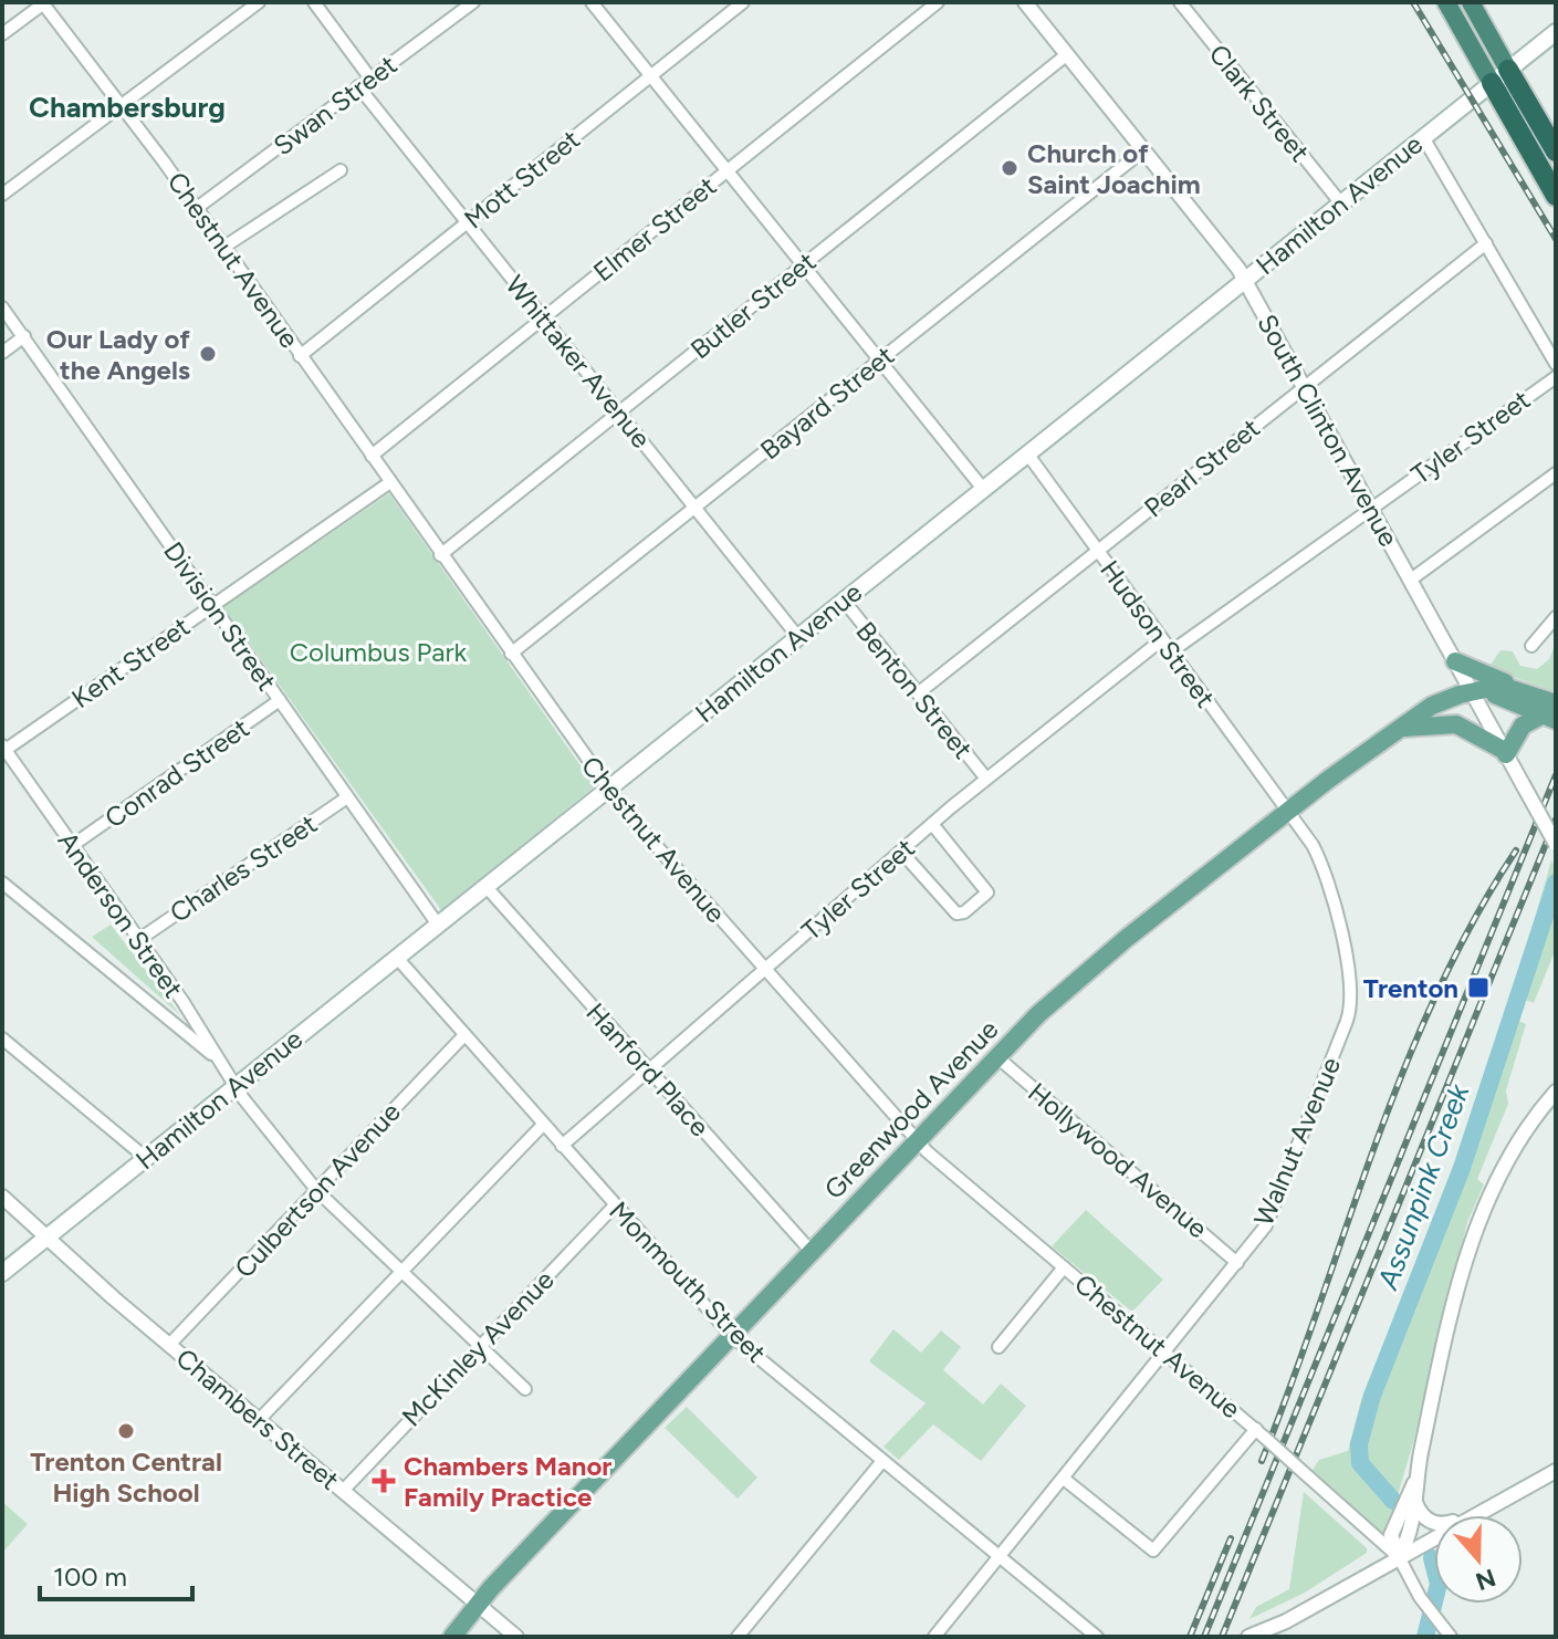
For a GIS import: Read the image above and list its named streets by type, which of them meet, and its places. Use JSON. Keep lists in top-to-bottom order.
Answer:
{
  "streets": {
    "main road": ["Hamilton Avenue", "Greenwood Avenue"],
    "street": [
      "Clark Street",
      "Swan Street",
      "Mott Street",
      "Elmer Street",
      "Chestnut Avenue",
      "Butler Street",
      "Whittaker Avenue",
      "Bayard Street",
      "South Clinton Avenue",
      "Tyler Street",
      "Pearl Street",
      "Division Street",
      "Hudson Street",
      "Kent Street",
      "Benton Street",
      "Conrad Street",
      "Charles Street",
      "Anderson Street",
      "Hanford Place",
      "Walnut Avenue",
      "Hollywood Avenue",
      "Culbertson Avenue",
      "Monmouth Street",
      "McKinley Avenue",
      "Chambers Street"
    ]
  },
  "crossings": [
    ["Clark Street", "Hamilton Avenue"],
    ["Swan Street", "Chestnut Avenue"],
    ["Swan Street", "Whittaker Avenue"],
    ["Mott Street", "Chestnut Avenue"],
    ["Mott Street", "Whittaker Avenue"],
    ["Hamilton Avenue", "Chestnut Avenue"],
    ["Hamilton Avenue", "Whittaker Avenue"],
    ["Hamilton Avenue", "South Clinton Avenue"],
    ["Hamilton Avenue", "Division Street"],
    ["Hamilton Avenue", "Hudson Street"],
    ["Hamilton Avenue", "Benton Street"],
    ["Hamilton Avenue", "Anderson Street"],
    ["Hamilton Avenue", "Hanford Place"],
    ["Hamilton Avenue", "Monmouth Street"],
    ["Hamilton Avenue", "Chambers Street"],
    ["Elmer Street", "Chestnut Avenue"],
    ["Elmer Street", "Whittaker Avenue"],
    ["Chestnut Avenue", "Butler Street"],
    ["Chestnut Avenue", "Bayard Street"],
    ["Chestnut Avenue", "Tyler Street"],
    ["Chestnut Avenue", "Kent Street"],
    ["Chestnut Avenue", "Greenwood Avenue"],
    ["Chestnut Avenue", "Walnut Avenue"],
    ["Butler Street", "Whittaker Avenue"],
    ["Butler Street", "South Clinton Avenue"],
    ["Whittaker Avenue", "Bayard Street"],
    ["Bayard Street", "South Clinton Avenue"],
    ["South Clinton Avenue", "Tyler Street"],
    ["South Clinton Avenue", "Pearl Street"],
    ["South Clinton Avenue", "Greenwood Avenue"],
    ["Tyler Street", "Hudson Street"],
    ["Tyler Street", "Benton Street"],
    ["Tyler Street", "Hanford Place"],
    ["Tyler Street", "Monmouth Street"],
    ["Pearl Street", "Hudson Street"],
    ["Pearl Street", "Benton Street"],
    ["Division Street", "Kent Street"],
    ["Division Street", "Conrad Street"],
    ["Division Street", "Charles Street"],
    ["Hudson Street", "Greenwood Avenue"],
    ["Hudson Street", "Walnut Avenue"],
    ["Kent Street", "Anderson Street"],
    ["Conrad Street", "Anderson Street"],
    ["Charles Street", "Anderson Street"],
    ["Anderson Street", "Culbertson Avenue"],
    ["Anderson Street", "McKinley Avenue"],
    ["Hanford Place", "Greenwood Avenue"],
    ["Greenwood Avenue", "Walnut Avenue"],
    ["Greenwood Avenue", "Hollywood Avenue"],
    ["Greenwood Avenue", "Monmouth Street"],
    ["Greenwood Avenue", "Chambers Street"],
    ["Walnut Avenue", "Hollywood Avenue"],
    ["Walnut Avenue", "Monmouth Street"],
    ["Culbertson Avenue", "Monmouth Street"],
    ["Culbertson Avenue", "Chambers Street"],
    ["Monmouth Street", "McKinley Avenue"],
    ["McKinley Avenue", "Chambers Street"]
  ],
  "districts": ["Chambersburg"],
  "water": ["Assunpink Creek"],
  "parks": ["Columbus Park"],
  "places": {
    "other": ["Church of Saint Joachim", "Our Lady of the Angels", "Trenton Central High School"],
    "transit": ["Trenton"],
    "health": ["Chambers Manor Family Practice"]
  },
  "scale_bar": "100 m",
  "north": "bottom"
}
